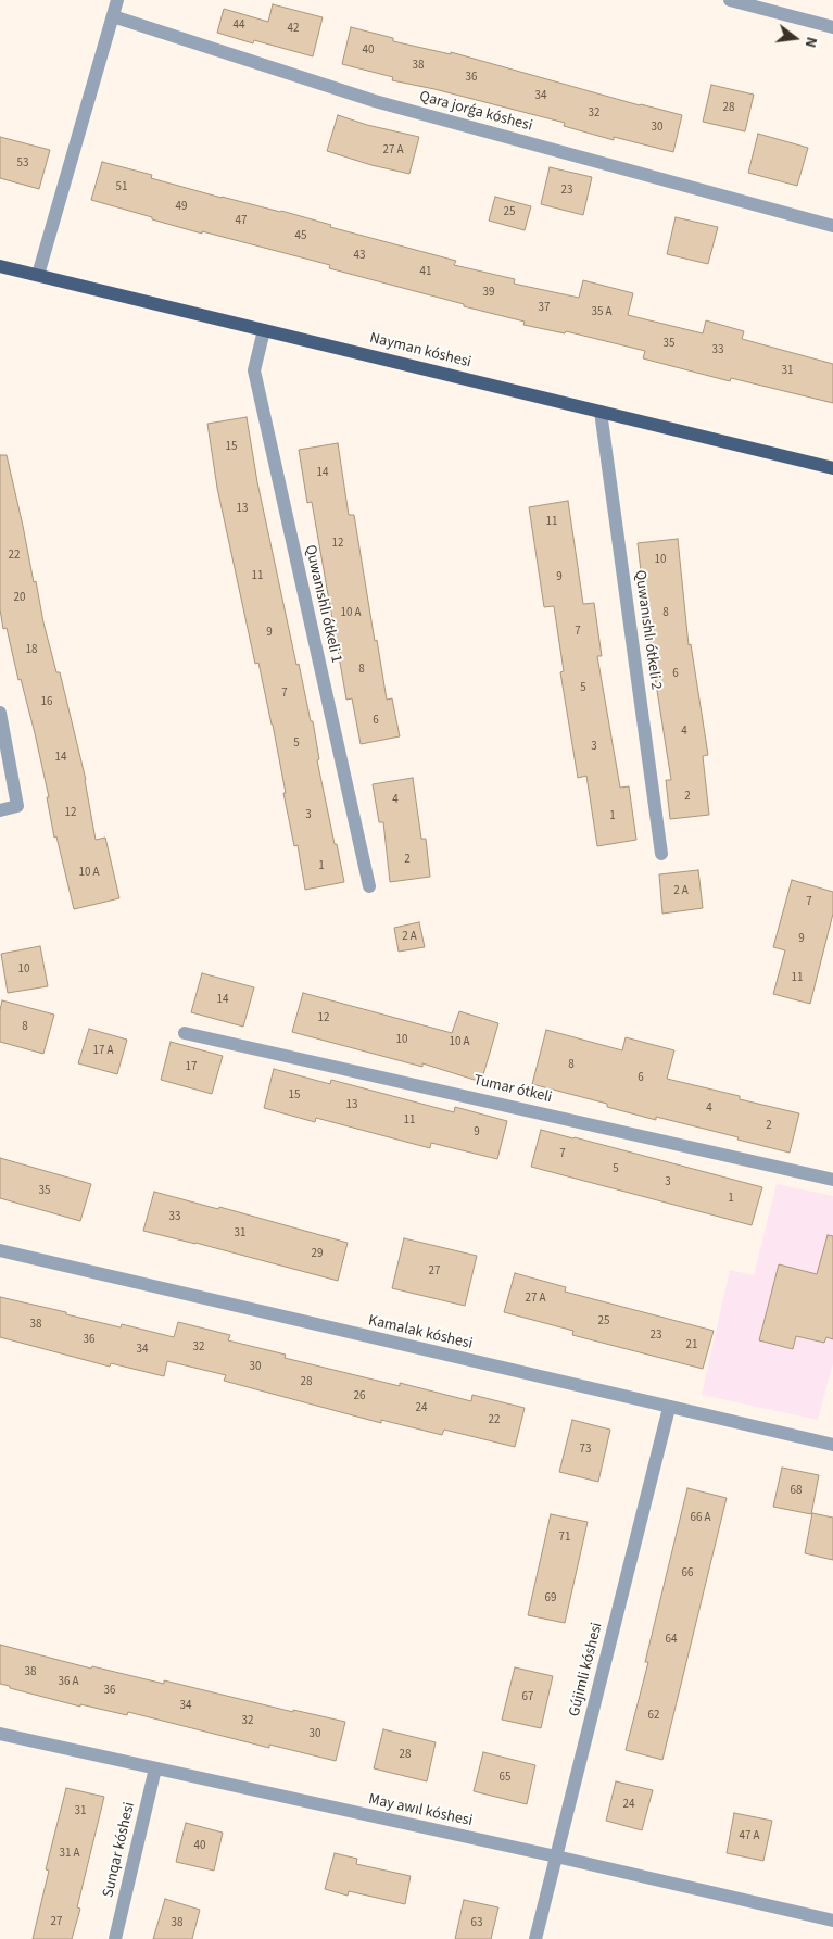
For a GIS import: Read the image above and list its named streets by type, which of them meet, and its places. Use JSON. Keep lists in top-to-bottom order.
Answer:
{
  "streets": {
    "main road": ["Nayman kóshesi"],
    "street": [
      "Qara jorǵa kóshesi",
      "Quwanıshlı ótkeli 1",
      "Quwanıshlı ótkeli 2",
      "Tumar ótkeli",
      "Kamalak kóshesi",
      "Gújimli kóshesi",
      "May awıl kóshesi",
      "Sunqar kóshesi"
    ]
  },
  "crossings": [
    ["Nayman kóshesi", "Quwanıshlı ótkeli 1"],
    ["Nayman kóshesi", "Quwanıshlı ótkeli 2"],
    ["Kamalak kóshesi", "Gújimli kóshesi"],
    ["Gújimli kóshesi", "May awıl kóshesi"],
    ["May awıl kóshesi", "Sunqar kóshesi"]
  ],
  "house_numbers": [
    "44",
    "42",
    "40",
    "38",
    "36",
    "34",
    "28",
    "32",
    "30",
    "27 А",
    "53",
    "51",
    "23",
    "49",
    "25",
    "47",
    "45",
    "43",
    "41",
    "39",
    "37",
    "35 А",
    "35",
    "33",
    "31",
    "15",
    "14",
    "13",
    "11",
    "12",
    "22",
    "10",
    "11",
    "9",
    "20",
    "10 А",
    "8",
    "7",
    "9",
    "18",
    "8",
    "6",
    "5",
    "7",
    "16",
    "6",
    "4",
    "5",
    "3",
    "14",
    "2",
    "4",
    "12",
    "3",
    "1",
    "2",
    "1",
    "10 А",
    "2 А",
    "7",
    "2 А",
    "9",
    "10",
    "11",
    "14",
    "12",
    "8",
    "10",
    "10 А",
    "17 А",
    "8",
    "17",
    "6",
    "15",
    "13",
    "4",
    "11",
    "2",
    "9",
    "7",
    "5",
    "3",
    "35",
    "1",
    "33",
    "31",
    "29",
    "27",
    "27 А",
    "25",
    "38",
    "23",
    "36",
    "21",
    "32",
    "34",
    "30",
    "28",
    "26",
    "24",
    "22",
    "73",
    "68",
    "66 А",
    "71",
    "66",
    "69",
    "64",
    "38",
    "36 А",
    "36",
    "67",
    "34",
    "62",
    "32",
    "30",
    "28",
    "65",
    "24",
    "31",
    "47 А",
    "40",
    "31 А",
    "27",
    "38",
    "63"
  ],
  "north": "right"
}
